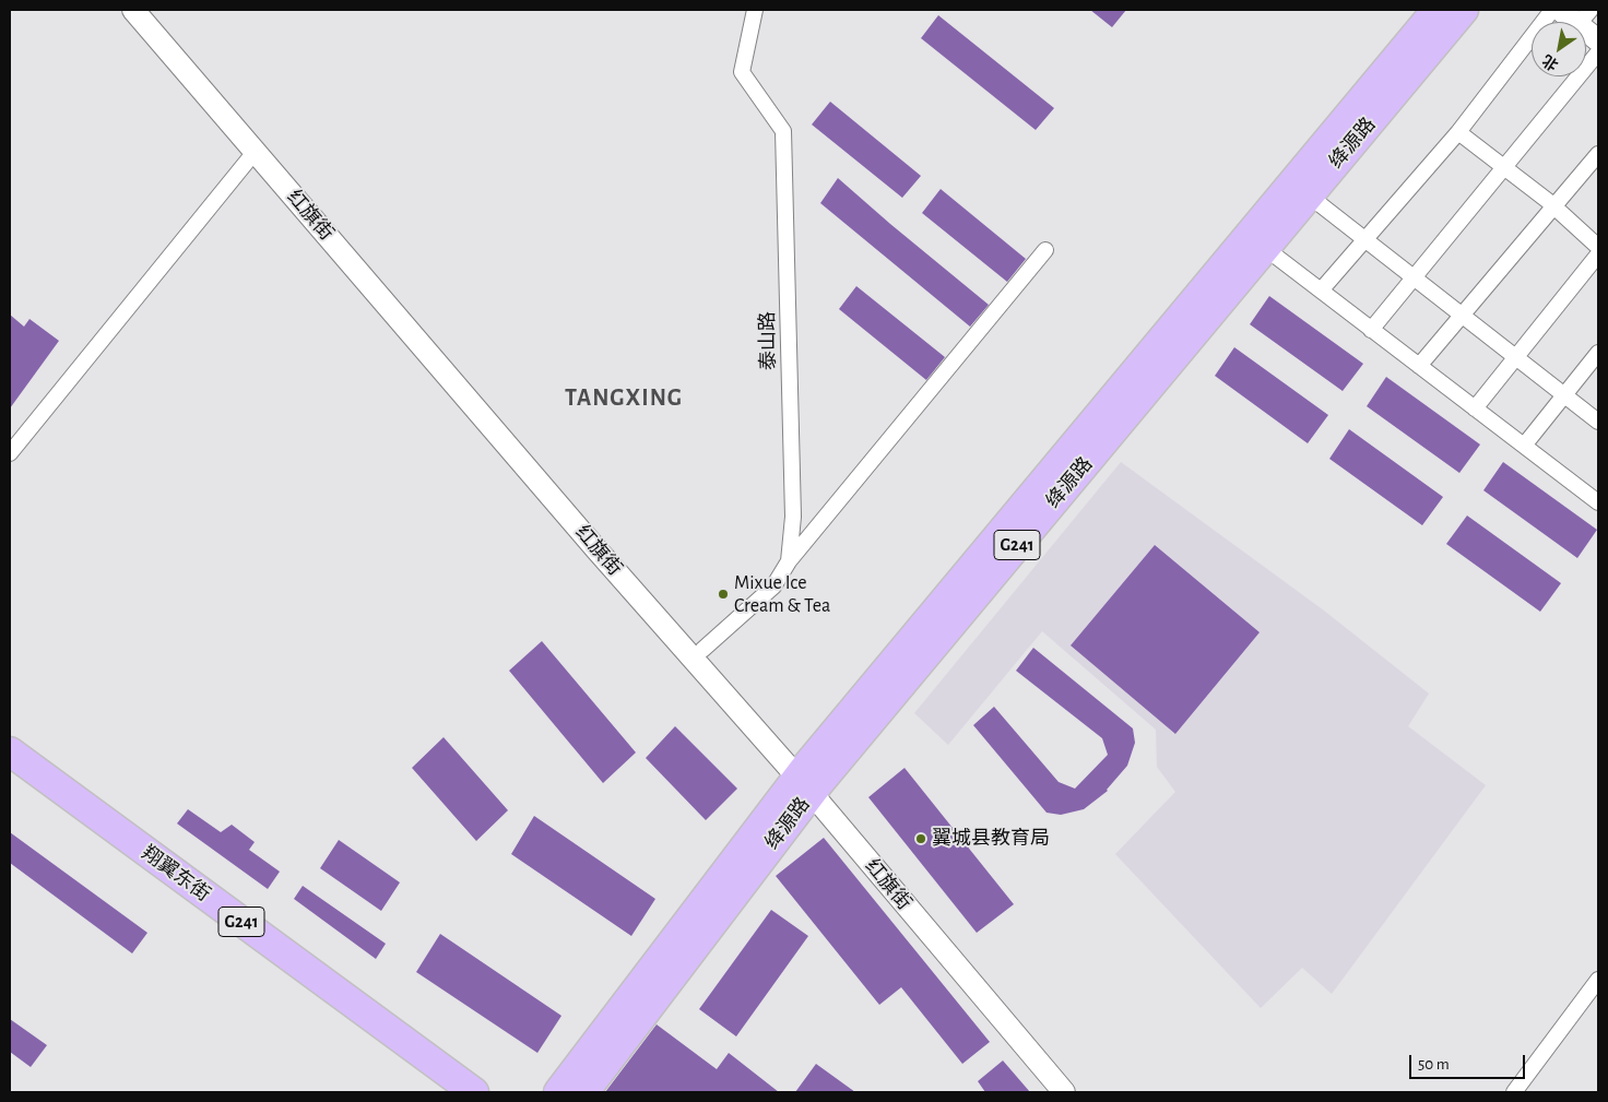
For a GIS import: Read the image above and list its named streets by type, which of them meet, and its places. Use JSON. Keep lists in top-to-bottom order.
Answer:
{
  "streets": {
    "highway": ["绛源路", "G241", "翔翼东街"],
    "main road": ["红旗街"],
    "street": ["泰山路"]
  },
  "crossings": [
    ["绛源路", "红旗街"],
    ["红旗街", "泰山路"]
  ],
  "districts": ["TANGXING"],
  "places": ["Mixue Ice Cream & Tea", "翼城县教育局"],
  "scale_bar": "50 m",
  "north": "bottom left"
}
